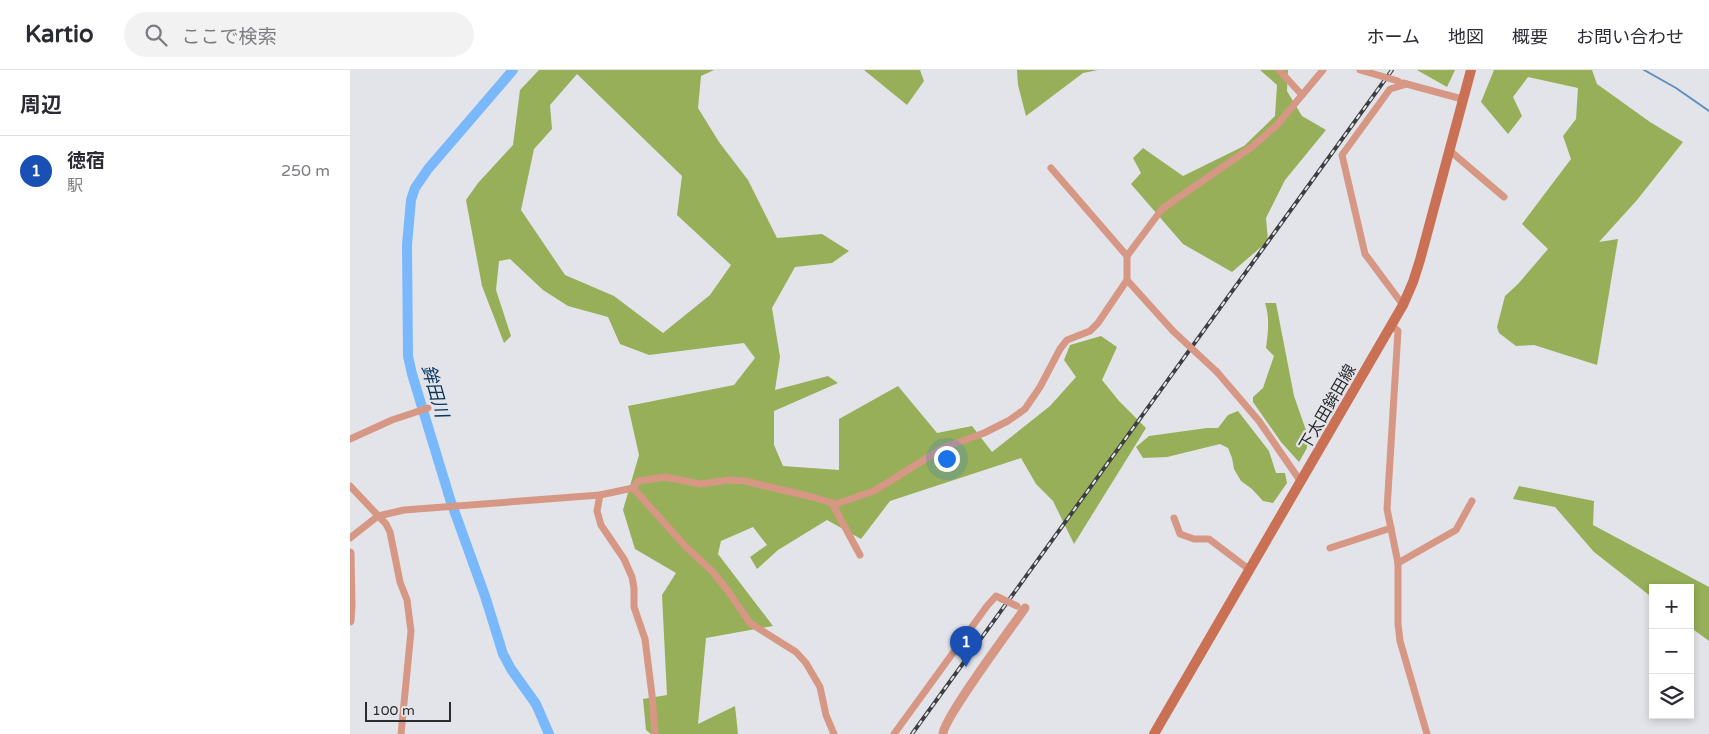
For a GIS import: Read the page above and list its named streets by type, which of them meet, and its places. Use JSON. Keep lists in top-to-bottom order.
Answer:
{
  "streets": {
    "main road": ["下太田鉾田線"]
  },
  "water": ["鉾田川"],
  "scale_bar": "100 m",
  "page": {
    "header": "Kartio",
    "search": "ここで検索",
    "nav": [
      "ホーム",
      "地図",
      "概要",
      "お問い合わせ"
    ],
    "heading": "周辺",
    "list": [
      {
        "mark": "1",
        "name": "徳宿",
        "note": "駅",
        "value": "250 m"
      }
    ],
    "map_buttons": ["+", "−"],
    "pins": "1",
    "scale": "100 m"
  }
}
